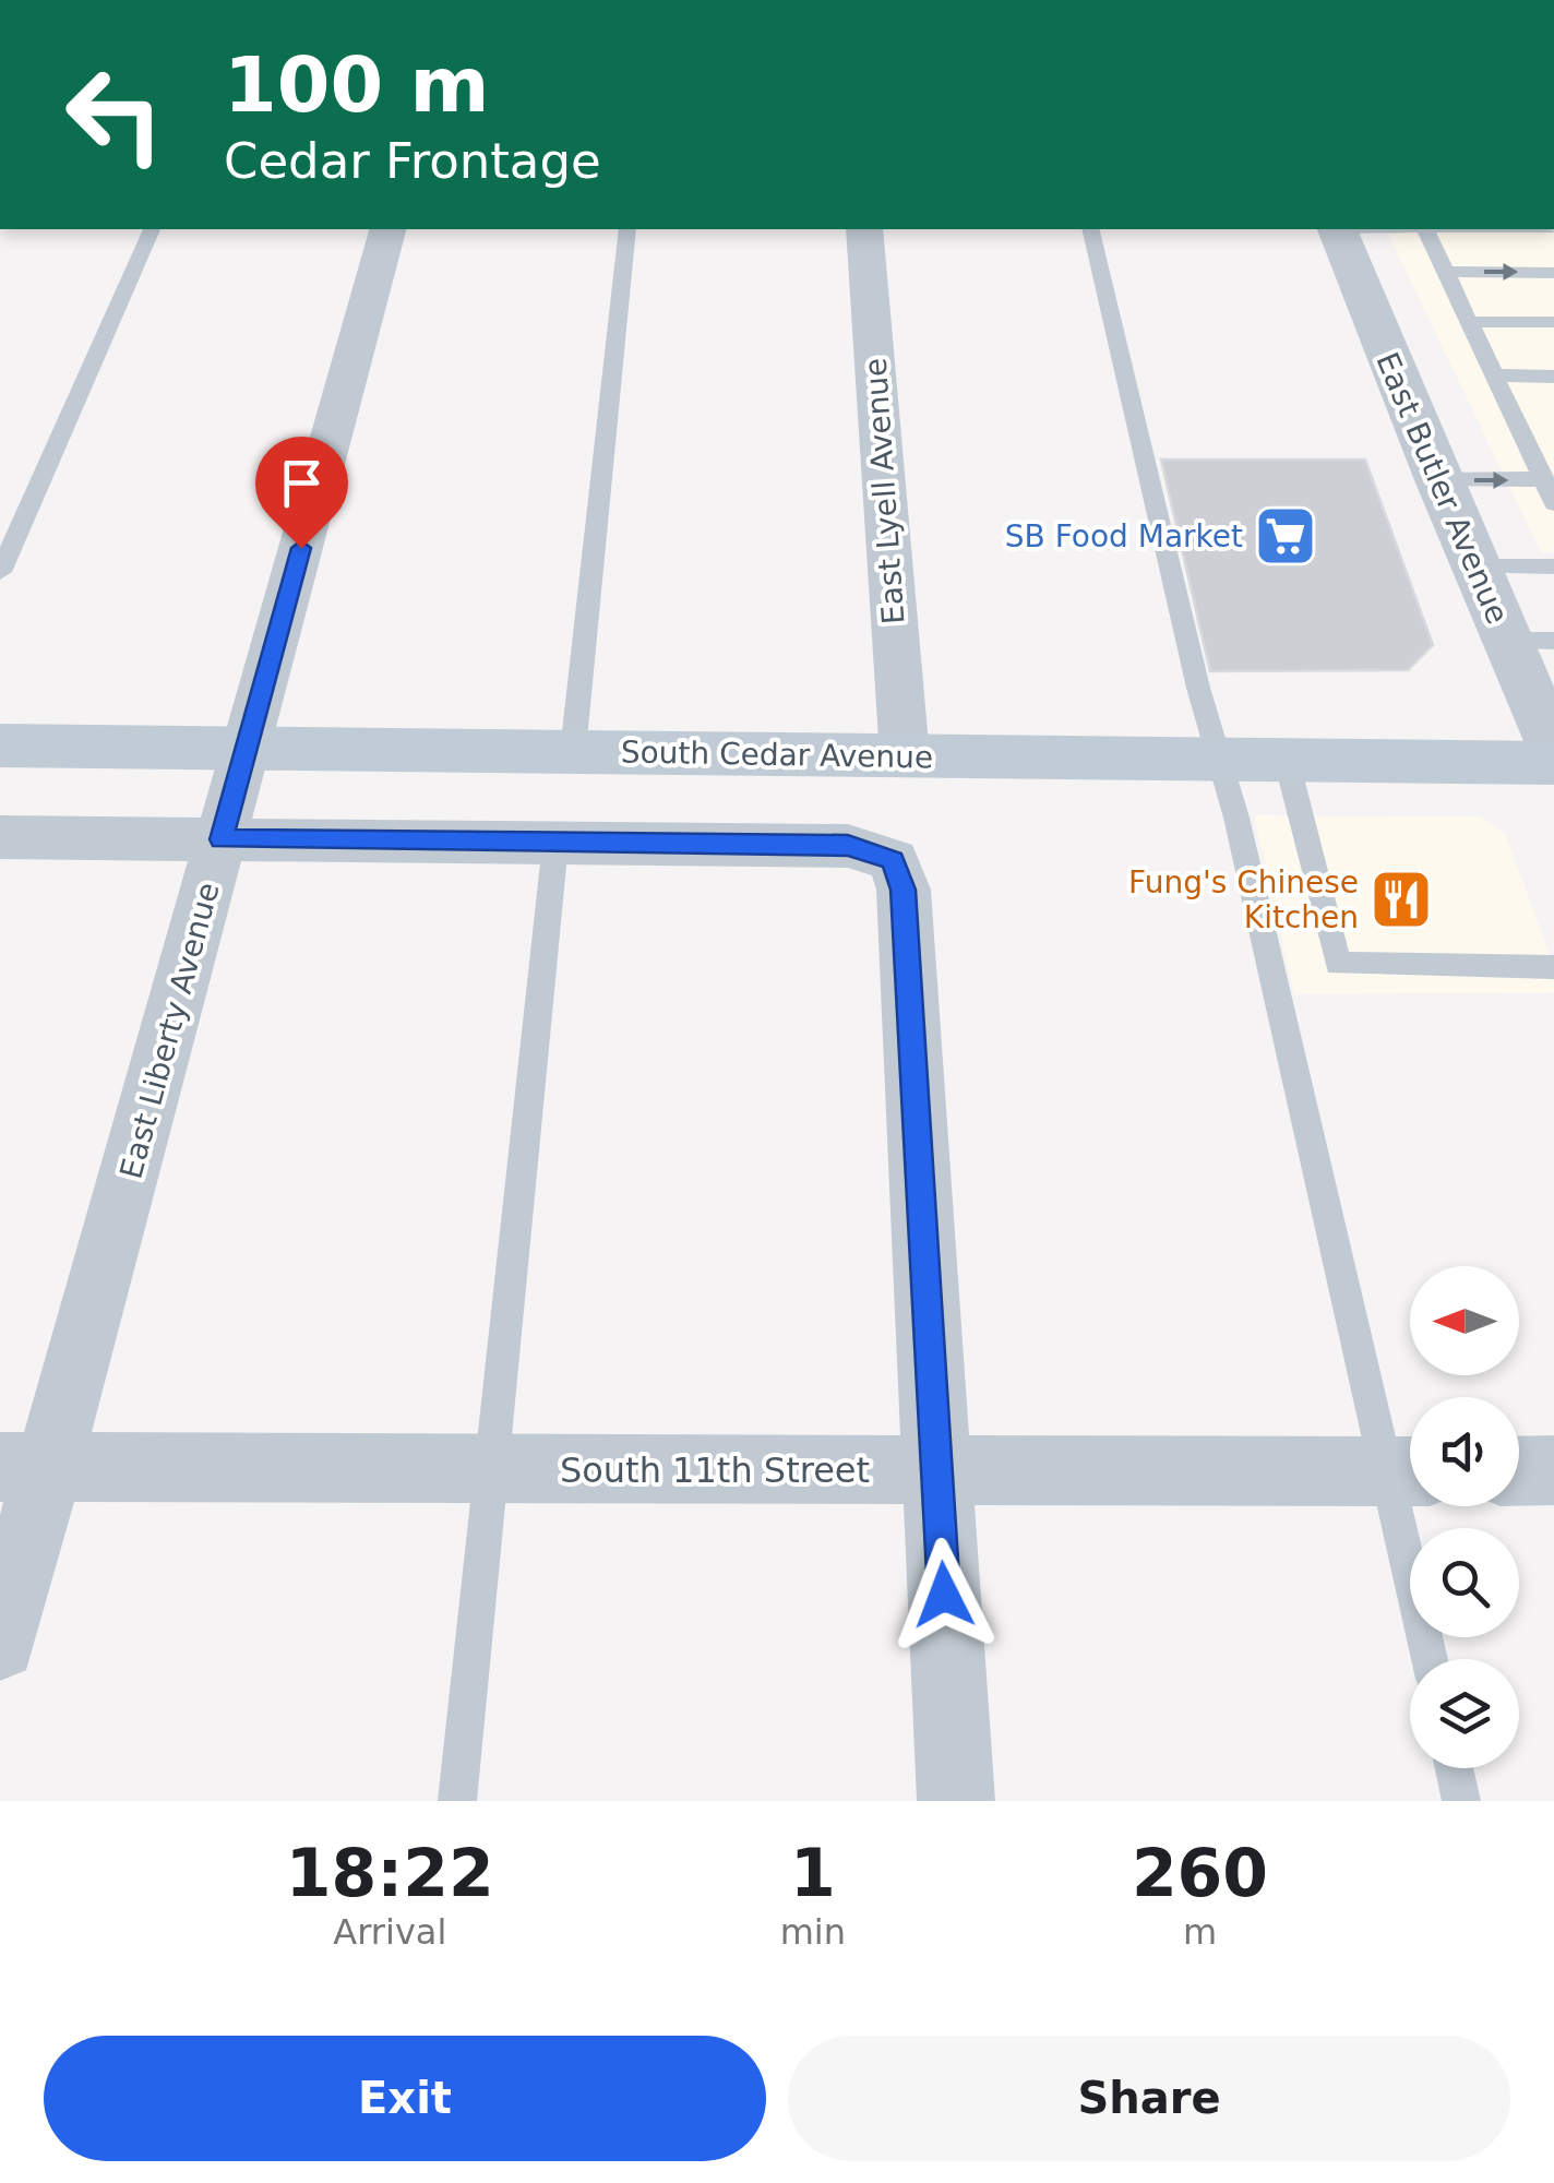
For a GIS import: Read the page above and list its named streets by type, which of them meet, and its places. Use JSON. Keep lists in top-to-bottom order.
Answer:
{
  "streets": {
    "main road": ["South Cedar Avenue"],
    "street": [
      "East Butler Avenue",
      "East Lyell Avenue",
      "East Liberty Avenue",
      "South 11th Street"
    ]
  },
  "crossings": [
    ["East Lyell Avenue", "South Cedar Avenue"],
    ["South Cedar Avenue", "East Liberty Avenue"],
    ["East Liberty Avenue", "South 11th Street"]
  ],
  "places": {
    "supermarket": ["SB Food Market"],
    "restaurant": ["Fung's Chinese Kitchen"]
  },
  "north": "left",
  "page": {
    "turn": ["100 m", "Cedar Frontage"],
    "eta": [
      "18:22",
      "Arrival",
      "1",
      "min",
      "260",
      "m"
    ],
    "buttons": ["Exit", "Share"]
  }
}
